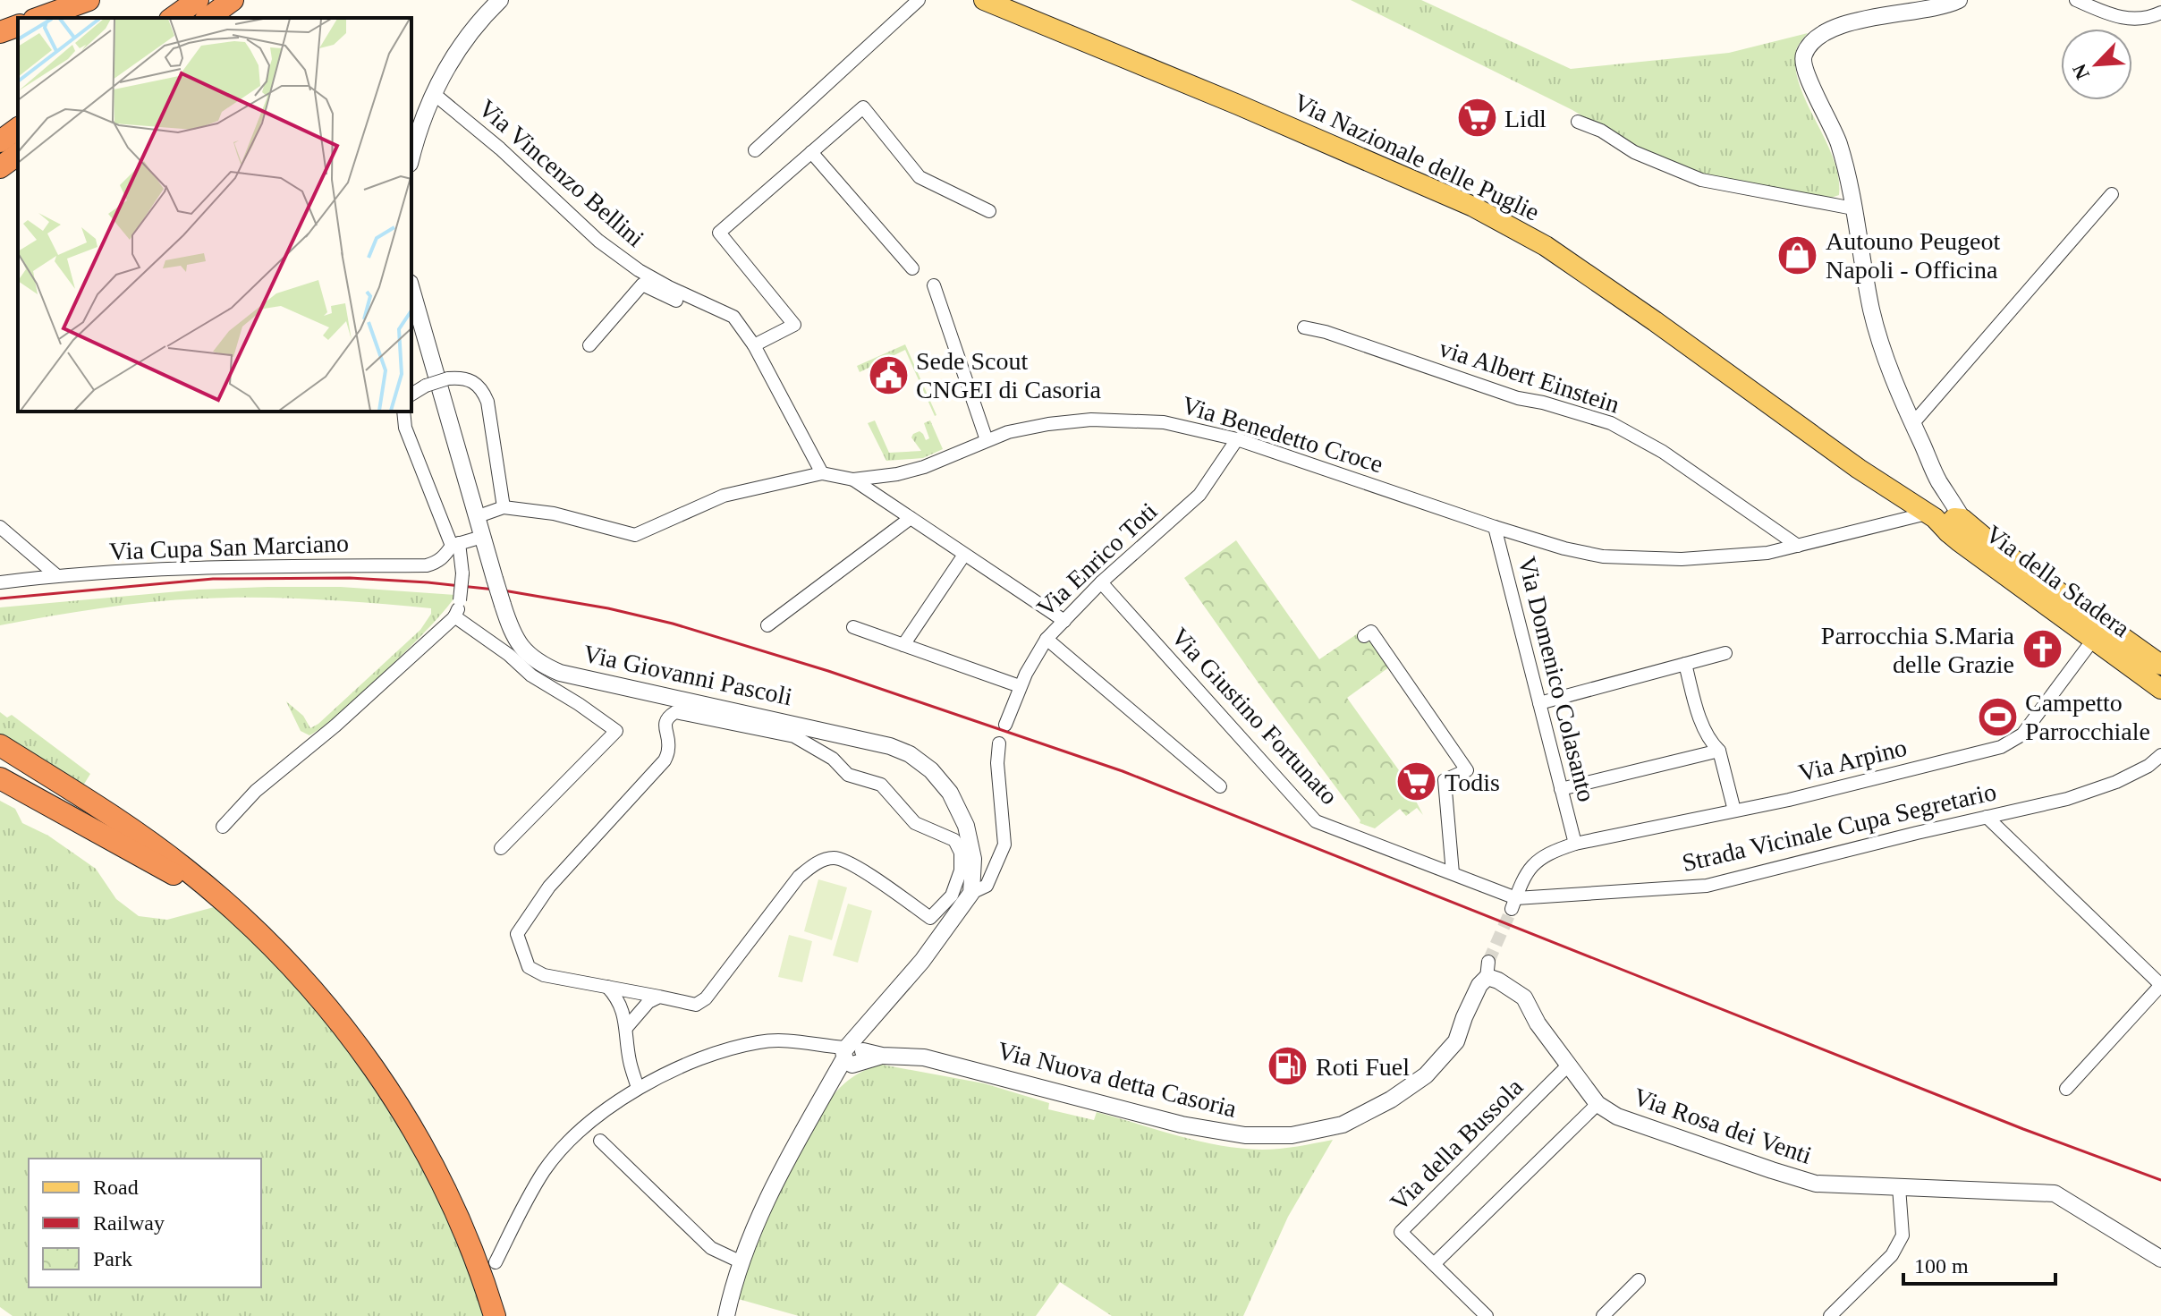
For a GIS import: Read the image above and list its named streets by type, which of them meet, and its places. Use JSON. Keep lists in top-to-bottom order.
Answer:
{
  "streets": {
    "main road": ["Via Nazionale delle Puglie", "Via della Stadera"],
    "street": [
      "Via Vincenzo Bellini",
      "via Albert Einstein",
      "Via Benedetto Croce",
      "Via Cupa San Marciano",
      "Via Enrico Toti",
      "Via Giovanni Pascoli",
      "Via Domenico Colasanto",
      "Via Giustino Fortunato",
      "Via Arpino",
      "Strada Vicinale Cupa Segretario",
      "Via Nuova detta Casoria",
      "Via Rosa dei Venti",
      "Via della Bussola"
    ]
  },
  "crossings": [
    ["Via Nazionale delle Puglie", "Via Benedetto Croce"],
    ["Via Nazionale delle Puglie", "Via della Stadera"],
    ["Via Vincenzo Bellini", "Via Benedetto Croce"],
    ["via Albert Einstein", "Via Benedetto Croce"],
    ["Via Benedetto Croce", "Via Enrico Toti"],
    ["Via Benedetto Croce", "Via della Stadera"],
    ["Via Benedetto Croce", "Via Giovanni Pascoli"],
    ["Via Benedetto Croce", "Via Domenico Colasanto"],
    ["Via Enrico Toti", "Via Giustino Fortunato"],
    ["Via della Stadera", "Via Arpino"],
    ["Via Domenico Colasanto", "Via Arpino"],
    ["Via Giustino Fortunato", "Via Arpino"],
    ["Via Giustino Fortunato", "Strada Vicinale Cupa Segretario"],
    ["Via Arpino", "Strada Vicinale Cupa Segretario"],
    ["Via Nuova detta Casoria", "Via Rosa dei Venti"],
    ["Via Rosa dei Venti", "Via della Bussola"]
  ],
  "places": {
    "supermarket": ["Lidl", "Todis"],
    "shop": ["Autouno Peugeot Napoli - Officina"],
    "public building": ["Sede Scout CNGEI di Casoria"],
    "church": ["Parrocchia S.Maria delle Grazie"],
    "sports": ["Campetto Parrocchiale"],
    "fuel station": ["Roti Fuel"]
  },
  "legend": ["Road", "Railway", "Park"],
  "scale_bar": "100 m",
  "north": "bottom left"
}
